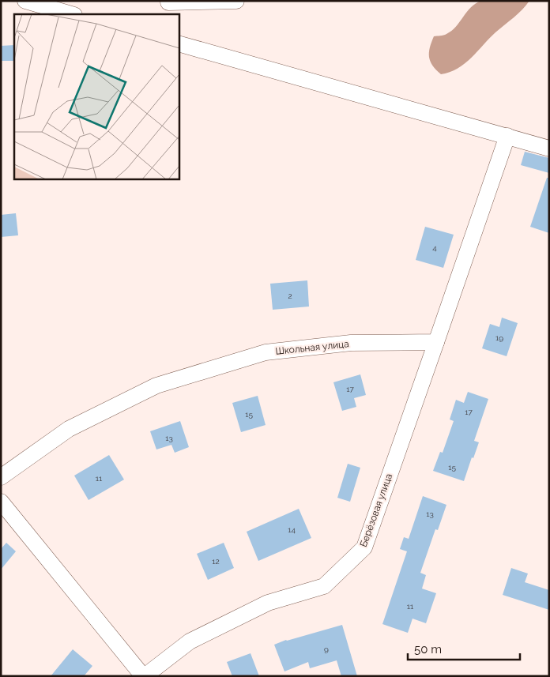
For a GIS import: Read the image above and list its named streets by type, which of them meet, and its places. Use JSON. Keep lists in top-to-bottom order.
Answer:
{
  "streets": {
    "street": ["Школьная улица", "Берёзовая улица"]
  },
  "crossings": [
    ["Школьная улица", "Берёзовая улица"]
  ],
  "house_numbers": [
    "4",
    "2",
    "19",
    "17",
    "17",
    "15",
    "13",
    "15",
    "11",
    "13",
    "14",
    "12",
    "11",
    "9"
  ],
  "scale_bar": "50 m"
}
